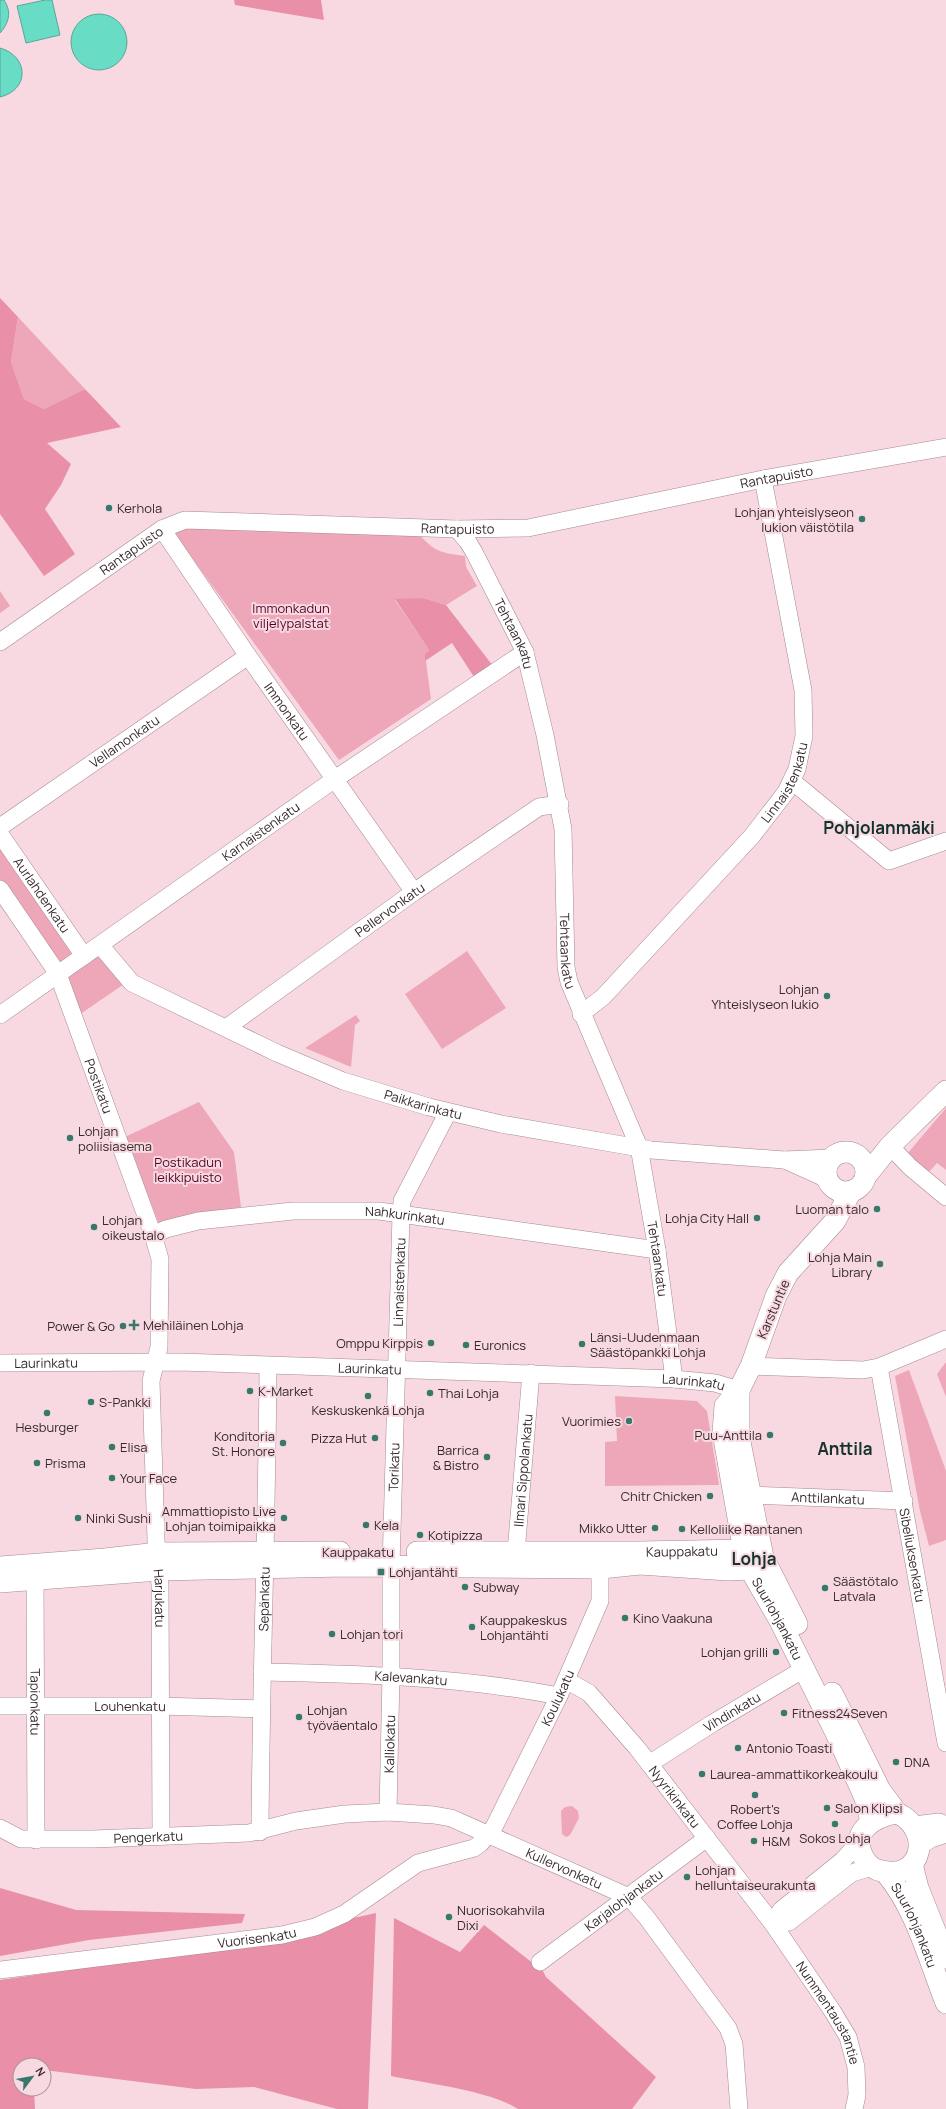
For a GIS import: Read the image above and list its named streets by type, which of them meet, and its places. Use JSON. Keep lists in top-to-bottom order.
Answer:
{
  "streets": {
    "main road": ["Karstuntie", "Kauppakatu", "Suurlohjankatu"],
    "street": [
      "Rantapuisto",
      "Tehtaankatu",
      "Immonkatu",
      "Vellamonkatu",
      "Linnaistenkatu",
      "Karnaistenkatu",
      "Aurlahdenkatu",
      "Pellervonkatu",
      "Postikatu",
      "Paikkarinkatu",
      "Nahkurinkatu",
      "Laurinkatu",
      "Torikatu",
      "Ilmari Sippolankatu",
      "Anttilankatu",
      "Sibeliuksenkatu",
      "Harjukatu",
      "Sepänkatu",
      "Kalevankatu",
      "Koulukatu",
      "Tapionkatu",
      "Louhenkatu",
      "Vihdinkatu",
      "Kalliokatu",
      "Nyyrikinkatu",
      "Pengerkatu",
      "Kullervonkatu",
      "Karjalohjankatu",
      "Vuorisenkatu",
      "Nummentaustantie"
    ]
  },
  "crossings": [
    ["Rantapuisto", "Tehtaankatu"],
    ["Rantapuisto", "Immonkatu"],
    ["Rantapuisto", "Linnaistenkatu"],
    ["Tehtaankatu", "Linnaistenkatu"],
    ["Tehtaankatu", "Karnaistenkatu"],
    ["Tehtaankatu", "Pellervonkatu"],
    ["Tehtaankatu", "Paikkarinkatu"],
    ["Tehtaankatu", "Nahkurinkatu"],
    ["Tehtaankatu", "Laurinkatu"],
    ["Immonkatu", "Vellamonkatu"],
    ["Immonkatu", "Karnaistenkatu"],
    ["Immonkatu", "Pellervonkatu"],
    ["Linnaistenkatu", "Paikkarinkatu"],
    ["Linnaistenkatu", "Nahkurinkatu"],
    ["Linnaistenkatu", "Laurinkatu"],
    ["Linnaistenkatu", "Torikatu"],
    ["Karnaistenkatu", "Aurlahdenkatu"],
    ["Karnaistenkatu", "Postikatu"],
    ["Karnaistenkatu", "Paikkarinkatu"],
    ["Pellervonkatu", "Paikkarinkatu"],
    ["Postikatu", "Nahkurinkatu"],
    ["Postikatu", "Laurinkatu"],
    ["Postikatu", "Harjukatu"],
    ["Paikkarinkatu", "Karstuntie"],
    ["Karstuntie", "Laurinkatu"],
    ["Karstuntie", "Suurlohjankatu"],
    ["Laurinkatu", "Torikatu"],
    ["Laurinkatu", "Ilmari Sippolankatu"],
    ["Laurinkatu", "Harjukatu"],
    ["Laurinkatu", "Sepänkatu"],
    ["Laurinkatu", "Suurlohjankatu"],
    ["Torikatu", "Kauppakatu"],
    ["Torikatu", "Kalevankatu"],
    ["Torikatu", "Kalliokatu"],
    ["Ilmari Sippolankatu", "Kauppakatu"],
    ["Anttilankatu", "Sibeliuksenkatu"],
    ["Anttilankatu", "Suurlohjankatu"],
    ["Kauppakatu", "Harjukatu"],
    ["Kauppakatu", "Sepänkatu"],
    ["Kauppakatu", "Suurlohjankatu"],
    ["Kauppakatu", "Koulukatu"],
    ["Kauppakatu", "Tapionkatu"],
    ["Harjukatu", "Louhenkatu"],
    ["Harjukatu", "Pengerkatu"],
    ["Sepänkatu", "Kalevankatu"],
    ["Sepänkatu", "Louhenkatu"],
    ["Sepänkatu", "Pengerkatu"],
    ["Sepänkatu", "Kullervonkatu"],
    ["Suurlohjankatu", "Vihdinkatu"],
    ["Kalevankatu", "Koulukatu"],
    ["Kalevankatu", "Kalliokatu"],
    ["Koulukatu", "Nyyrikinkatu"],
    ["Koulukatu", "Kullervonkatu"],
    ["Koulukatu", "Vuorisenkatu"],
    ["Tapionkatu", "Louhenkatu"],
    ["Tapionkatu", "Pengerkatu"],
    ["Vihdinkatu", "Nyyrikinkatu"],
    ["Kalliokatu", "Kullervonkatu"],
    ["Nyyrikinkatu", "Karjalohjankatu"],
    ["Nyyrikinkatu", "Nummentaustantie"],
    ["Pengerkatu", "Kullervonkatu"],
    ["Kullervonkatu", "Karjalohjankatu"],
    ["Kullervonkatu", "Vuorisenkatu"]
  ],
  "districts": ["Pohjolanmäki", "Anttila", "Lohja"],
  "parks": ["Immonkadun viljelypalstat", "Postikadun leikkipuisto"],
  "places": {
    "other": [
      "Kerhola",
      "Lohjan yhteislyseon lukion väistötila",
      "Lohjan Yhteislyseon lukio",
      "Lohjan poliisiasema",
      "Luoman talo",
      "Lohja City Hall",
      "Lohjan oikeustalo",
      "Lohja Main Library",
      "Power & Go",
      "Omppu Kirppis",
      "Länsi-Uudenmaan Säästöpankki Lohja",
      "Euronics",
      "K-Market",
      "Thai Lohja",
      "Keskuskenkä Lohja",
      "S-Pankki",
      "Hesburger",
      "Vuorimies",
      "Puu-Anttila",
      "Pizza Hut",
      "Konditoria St. Honore",
      "Elisa",
      "Barrica & Bistro",
      "Prisma",
      "Your Face",
      "Chitr Chicken",
      "Ninki Sushi",
      "Ammattiopisto Live Lohjan toimipaikka",
      "Kela",
      "Mikko Utter",
      "Kelloliike Rantanen",
      "Kotipizza",
      "Subway",
      "Säästötalo Latvala",
      "Kino Vaakuna",
      "Kauppakeskus Lohjantähti",
      "Lohjan tori",
      "Lohjan grilli",
      "Fitness24Seven",
      "Lohjan työväentalo",
      "Antonio Toasti",
      "DNA",
      "Laurea-ammattikorkeakoulu",
      "Robert's Coffee Lohja",
      "Salon Klipsi",
      "Sokos Lohja",
      "H&M",
      "Lohjan helluntaiseurakunta",
      "Nuorisokahvila Dixi"
    ],
    "health": ["Mehiläinen Lohja"],
    "transit": ["Lohjantähti"]
  },
  "north": "top right"
}
